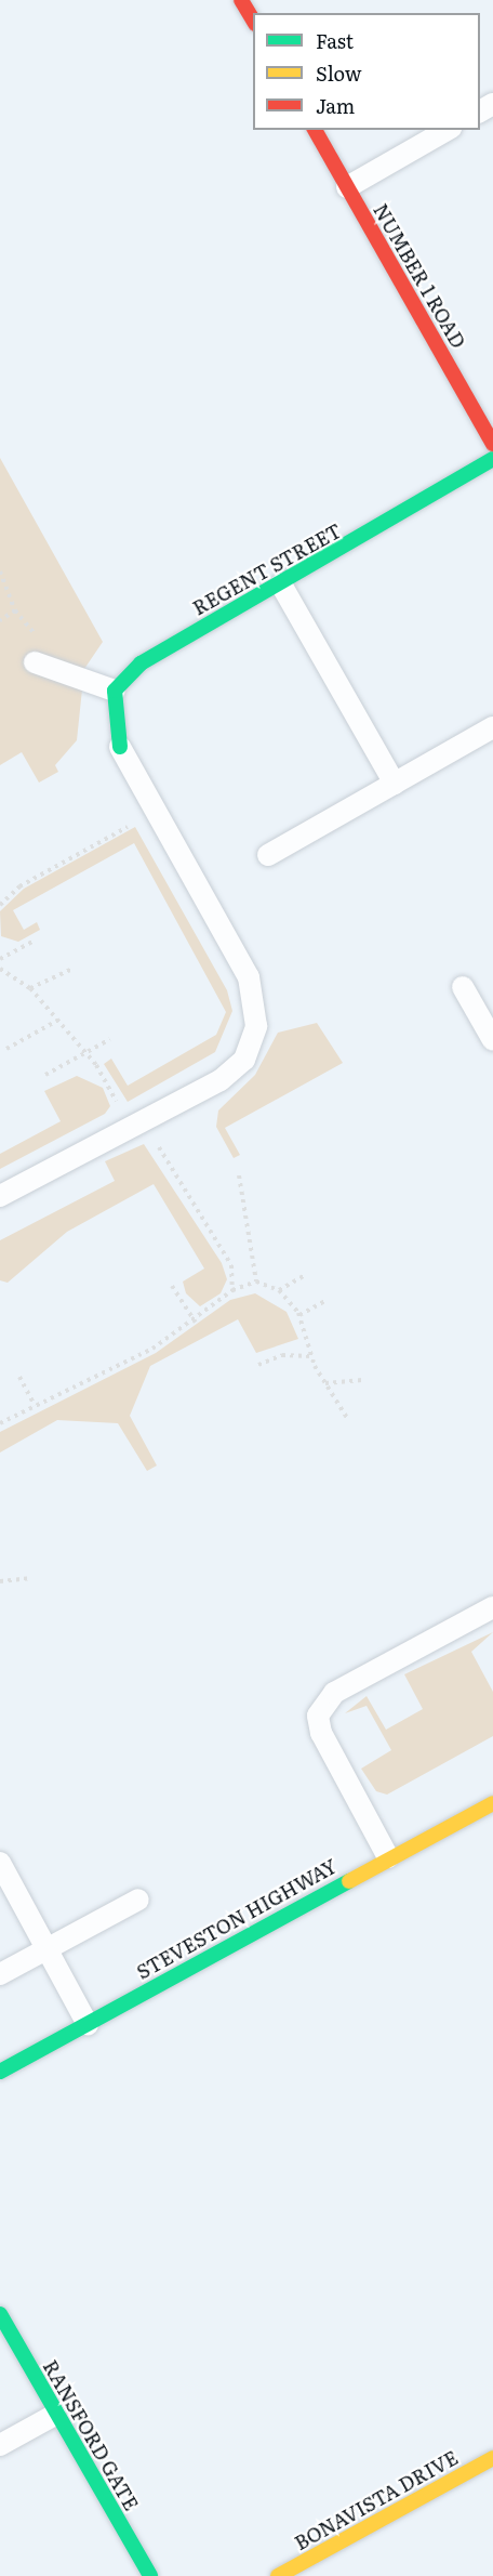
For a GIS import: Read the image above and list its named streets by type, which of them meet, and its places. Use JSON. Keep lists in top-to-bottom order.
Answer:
{
  "streets": {
    "street": [
      "NUMBER 1 ROAD",
      "REGENT STREET",
      "STEVESTON HIGHWAY",
      "RANSFORD GATE",
      "BONAVISTA DRIVE"
    ]
  },
  "legend": ["Fast", "Slow", "Jam"]
}
